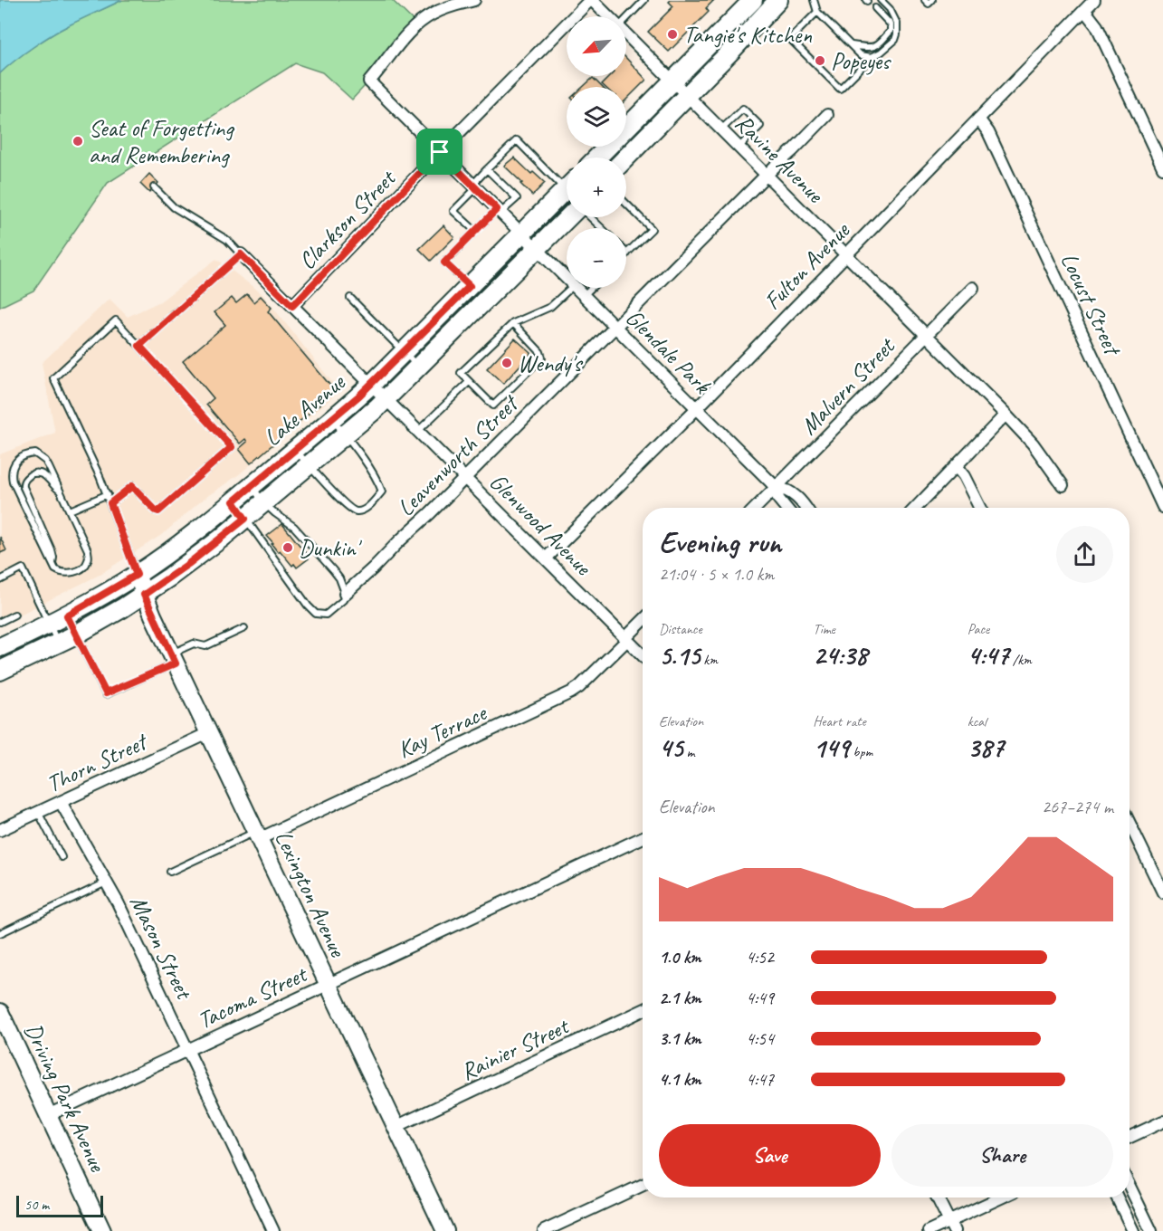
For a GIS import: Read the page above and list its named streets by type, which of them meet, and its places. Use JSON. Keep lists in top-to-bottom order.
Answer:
{
  "streets": {
    "main road": ["Lake Avenue", "Lexington Avenue", "Driving Park Avenue"],
    "street": [
      "Ravine Avenue",
      "Clarkson Street",
      "Fulton Avenue",
      "Locust Street",
      "Glendale Park",
      "Malvern Street",
      "Leavenworth Street",
      "Glenwood Avenue",
      "Kay Terrace",
      "Thorn Street",
      "Mason Street",
      "Tacoma Street",
      "Rainier Street"
    ]
  },
  "crossings": [
    ["Ravine Avenue", "Clarkson Street"],
    ["Ravine Avenue", "Fulton Avenue"],
    ["Ravine Avenue", "Malvern Street"],
    ["Ravine Avenue", "Leavenworth Street"],
    ["Clarkson Street", "Glendale Park"],
    ["Clarkson Street", "Glenwood Avenue"],
    ["Fulton Avenue", "Locust Street"],
    ["Fulton Avenue", "Glendale Park"],
    ["Fulton Avenue", "Glenwood Avenue"],
    ["Glendale Park", "Malvern Street"],
    ["Glendale Park", "Lake Avenue"],
    ["Glendale Park", "Leavenworth Street"],
    ["Lake Avenue", "Glenwood Avenue"],
    ["Lake Avenue", "Lexington Avenue"],
    ["Leavenworth Street", "Glenwood Avenue"],
    ["Glenwood Avenue", "Kay Terrace"],
    ["Kay Terrace", "Lexington Avenue"],
    ["Thorn Street", "Lexington Avenue"],
    ["Thorn Street", "Mason Street"],
    ["Lexington Avenue", "Tacoma Street"],
    ["Lexington Avenue", "Rainier Street"],
    ["Mason Street", "Tacoma Street"],
    ["Tacoma Street", "Driving Park Avenue"]
  ],
  "places": [
    "Tangie's Kitchen",
    "Popeyes",
    "Seat of Forgetting and Remembering",
    "Wendy's",
    "Dunkin'"
  ],
  "scale_bar": "50 m",
  "north": "bottom left",
  "page": {
    "map_buttons": ["+", "−"],
    "heading": ["Evening run", "21:04 · 5 × 1.0 km"],
    "stats": [
      ["Distance", "5.15 km"],
      ["Time", "24:38"],
      ["Pace", "4:47 /km"],
      ["Elevation", "45 m"],
      ["Heart rate", "149 bpm"],
      ["kcal", "387"]
    ],
    "chart": ["Elevation", "267–274 m"],
    "list": [
      {
        "name": "1.0 km",
        "note": "4:52"
      },
      {
        "name": "2.1 km",
        "note": "4:49"
      },
      {
        "name": "3.1 km",
        "note": "4:54"
      },
      {
        "name": "4.1 km",
        "note": "4:47"
      }
    ],
    "buttons": ["Save", "Share"],
    "scale": "50 m"
  }
}
